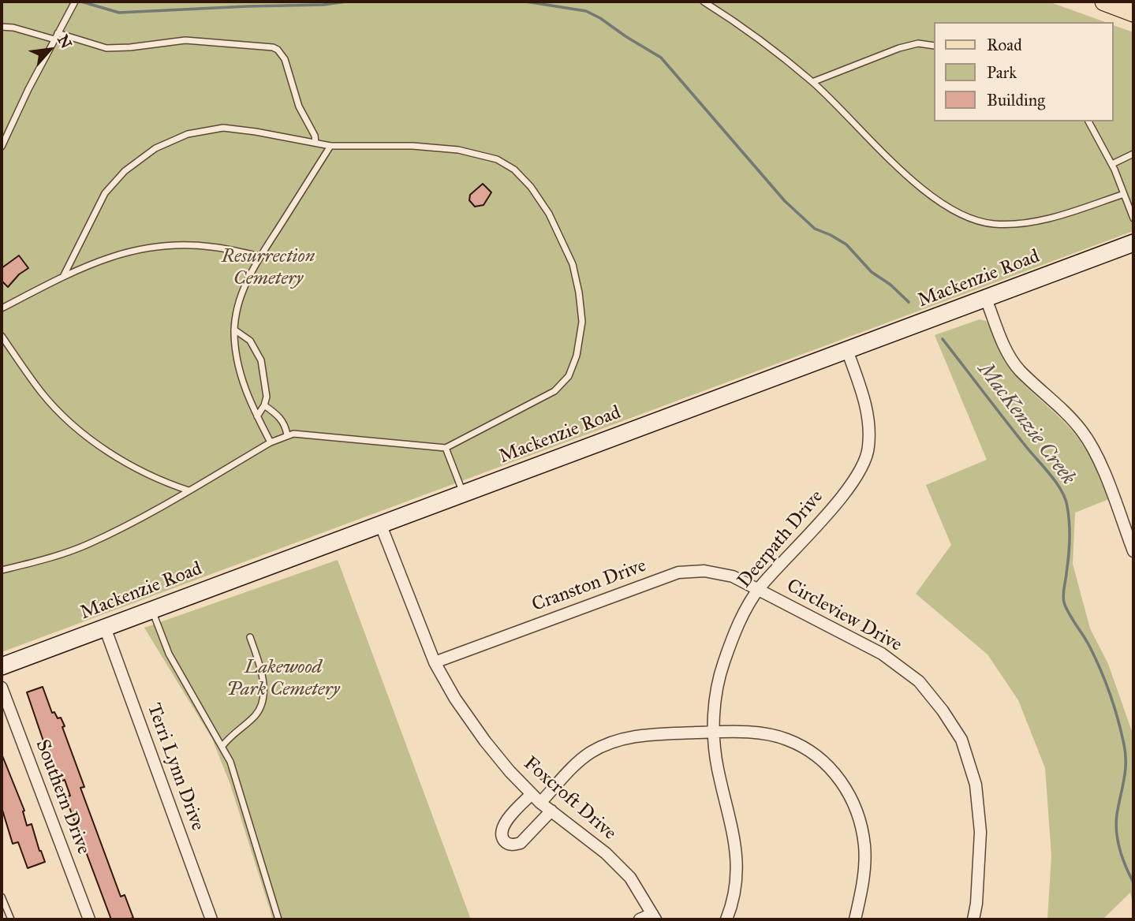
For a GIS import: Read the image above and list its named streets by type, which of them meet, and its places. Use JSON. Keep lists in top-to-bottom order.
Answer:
{
  "streets": {
    "main road": ["Mackenzie Road"],
    "street": [
      "Deerpath Drive",
      "Cranston Drive",
      "Circleview Drive",
      "Terri Lynn Drive",
      "Southern Drive",
      "Foxcroft Drive"
    ]
  },
  "crossings": [
    ["Mackenzie Road", "Deerpath Drive"],
    ["Mackenzie Road", "Terri Lynn Drive"],
    ["Mackenzie Road", "Foxcroft Drive"],
    ["Deerpath Drive", "Cranston Drive"],
    ["Deerpath Drive", "Circleview Drive"],
    ["Cranston Drive", "Circleview Drive"],
    ["Cranston Drive", "Foxcroft Drive"]
  ],
  "water": ["MacKenzie Creek"],
  "parks": ["Resurrection Cemetery", "Lakewood Park Cemetery"],
  "legend": ["Road", "Park", "Building"],
  "north": "top right"
}
